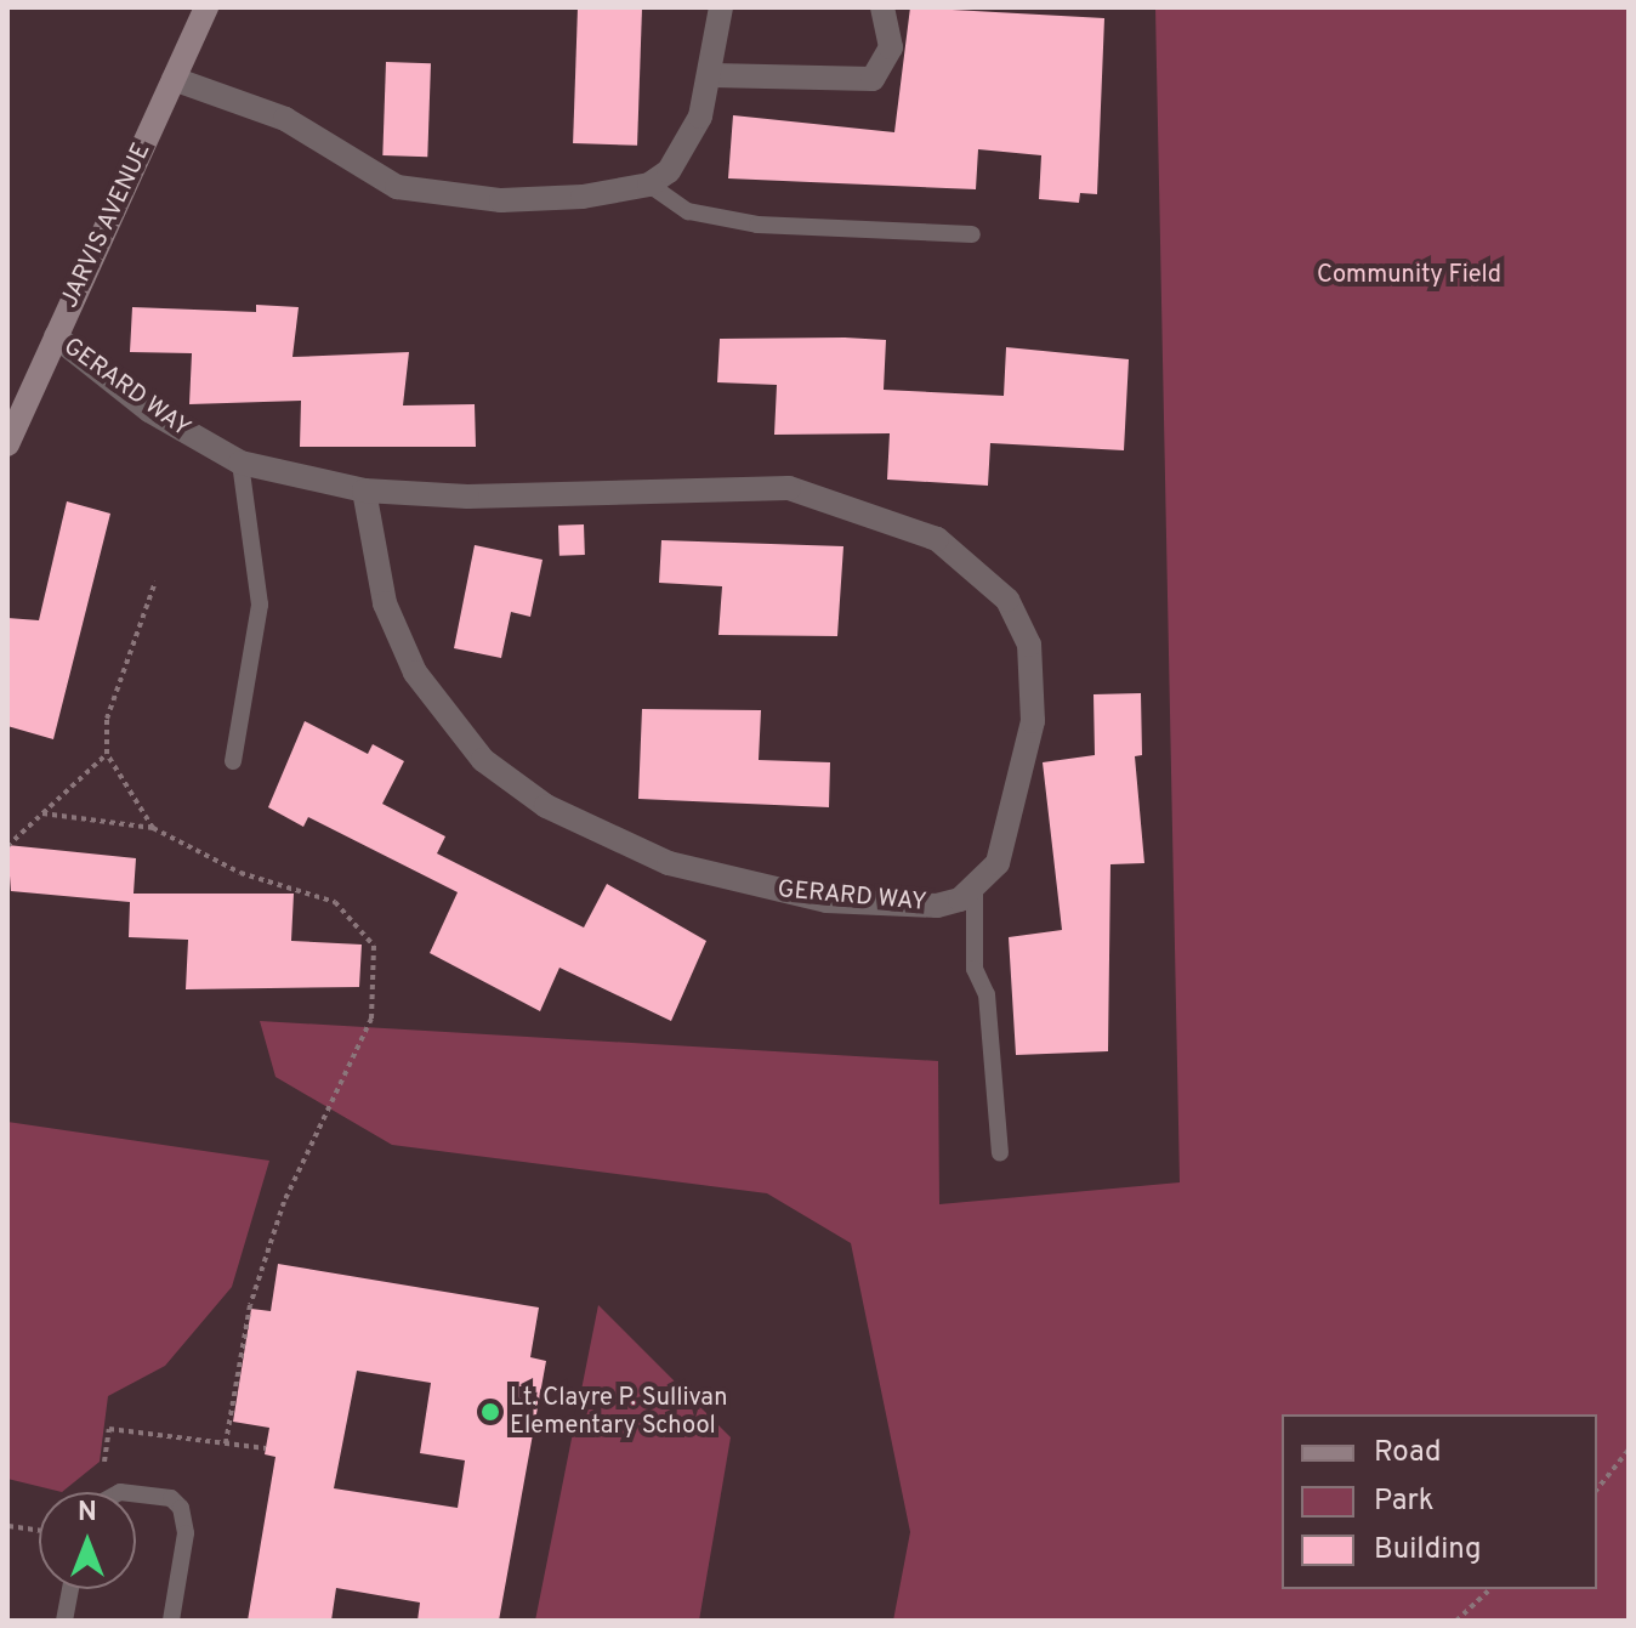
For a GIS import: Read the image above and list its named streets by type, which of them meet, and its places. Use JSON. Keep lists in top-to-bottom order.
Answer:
{
  "streets": {
    "street": ["JARVIS AVENUE", "GERARD WAY"]
  },
  "crossings": [
    ["JARVIS AVENUE", "GERARD WAY"]
  ],
  "parks": ["Community Field"],
  "places": ["Lt. Clayre P. Sullivan Elementary School"],
  "legend": ["Road", "Park", "Building"],
  "north": "top"
}
